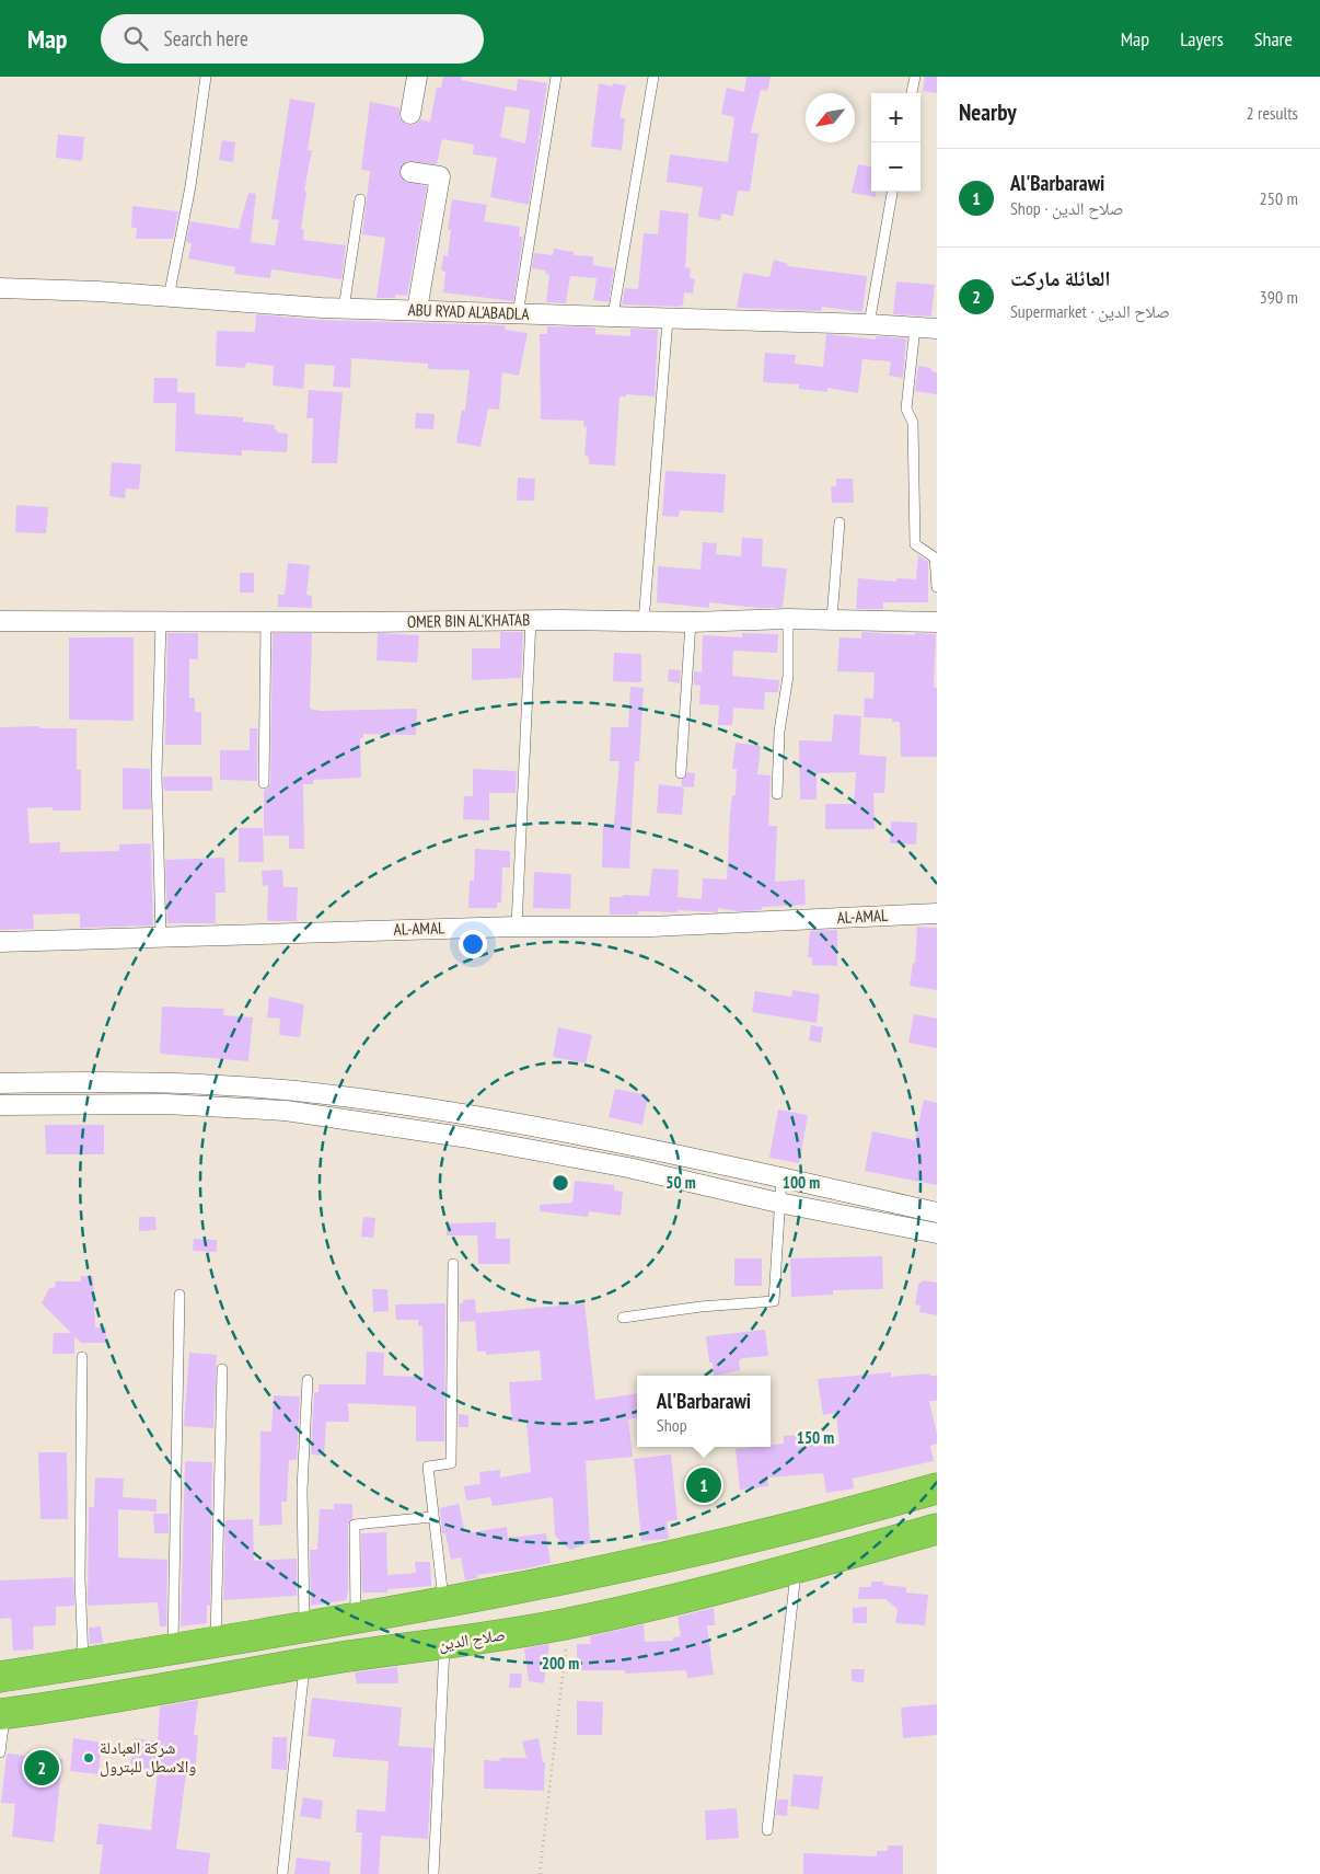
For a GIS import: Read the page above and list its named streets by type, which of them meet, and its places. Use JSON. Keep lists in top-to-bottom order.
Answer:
{
  "streets": {
    "highway": ["صلاح الدين"],
    "street": ["ABU RYAD AL'ABADLA", "OMER BIN AL'KHATAB", "AL-AMAL"]
  },
  "places": ["شركة العبادلة والاسطل للبترول"],
  "north": "bottom left",
  "page": {
    "header": "Map",
    "search": "Search here",
    "nav": ["Map", "Layers", "Share"],
    "heading": ["Nearby", "2 results"],
    "map_buttons": ["+", "−"],
    "list": [
      {
        "mark": "1",
        "name": "Al'Barbarawi",
        "note": "Shop · صلاح الدين",
        "value": "250 m"
      },
      {
        "mark": "2",
        "name": "العائلة ماركت",
        "note": "Supermarket · صلاح الدين",
        "value": "390 m"
      }
    ],
    "popup": ["Al'Barbarawi", "Shop"],
    "pins": ["1", "2"]
  },
  "rings": [
    "50 m",
    "100 m",
    "150 m",
    "200 m"
  ]
}
